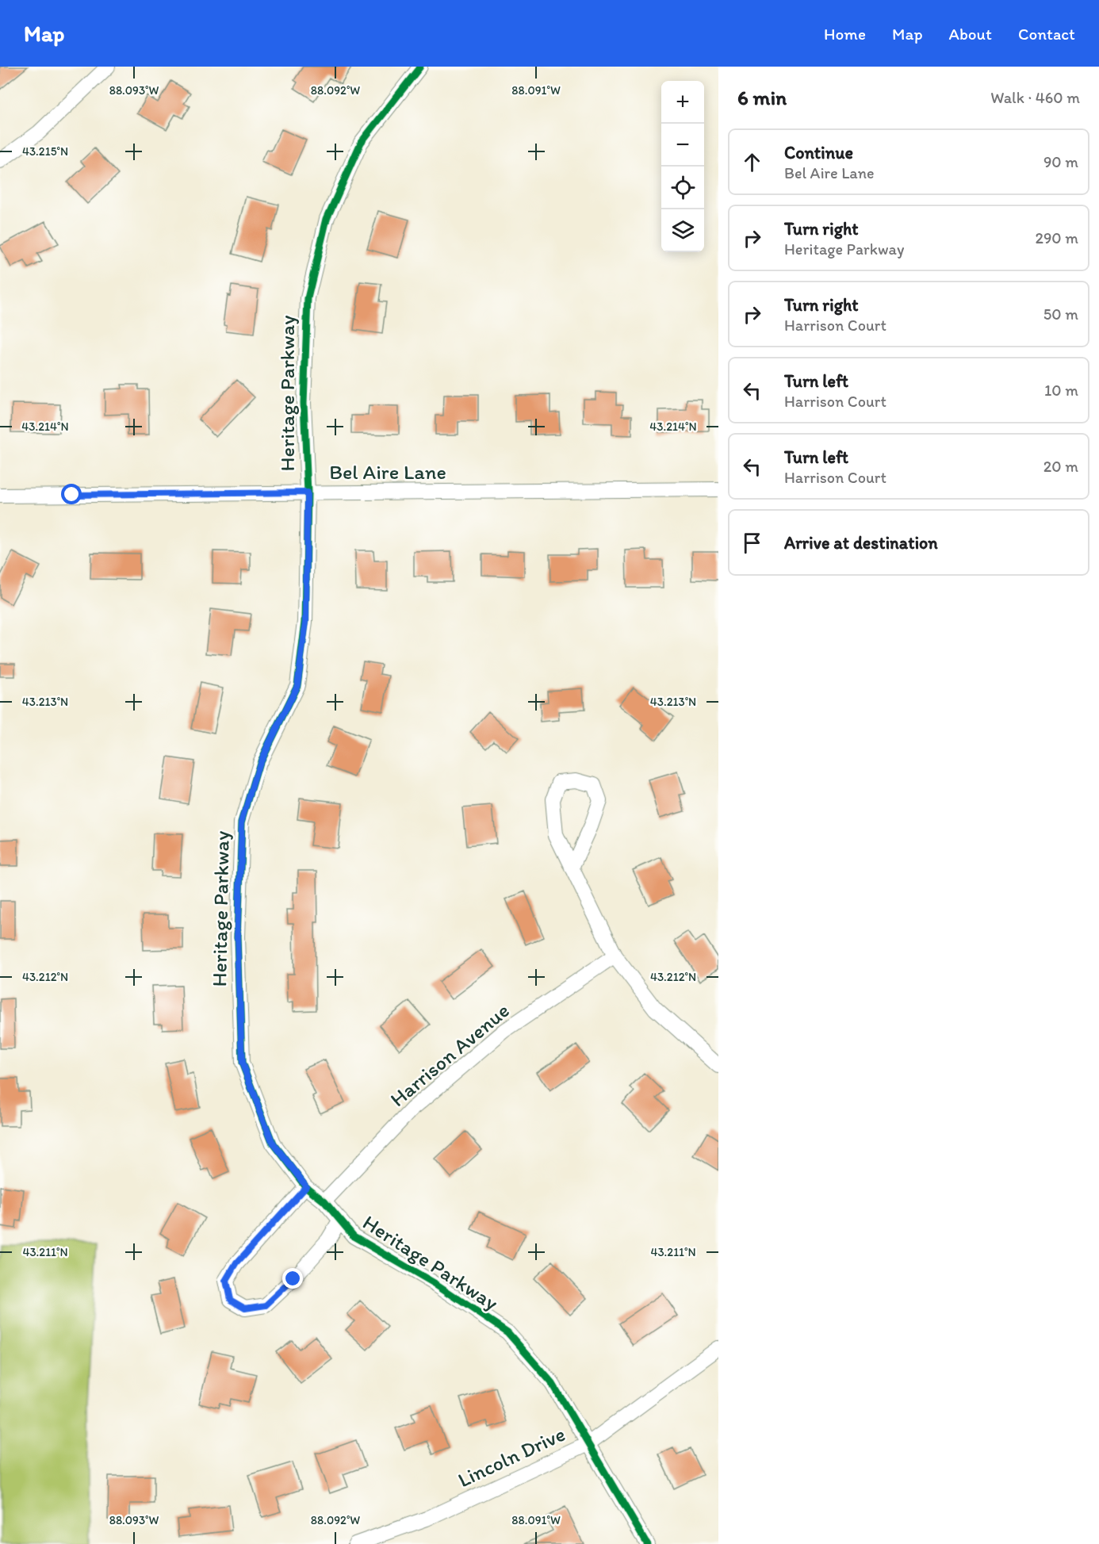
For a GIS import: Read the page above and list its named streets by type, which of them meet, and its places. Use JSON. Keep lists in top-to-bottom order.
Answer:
{
  "streets": {
    "street": [
      "Heritage Parkway",
      "Bel Aire Lane",
      "Harrison Avenue",
      "Lincoln Drive"
    ]
  },
  "crossings": [
    ["Heritage Parkway", "Bel Aire Lane"],
    ["Heritage Parkway", "Harrison Avenue"],
    ["Heritage Parkway", "Lincoln Drive"]
  ],
  "page": {
    "header": "Map",
    "nav": [
      "Home",
      "Map",
      "About",
      "Contact"
    ],
    "heading": ["6 min", "Walk · 460 m"],
    "map_buttons": ["+", "−"],
    "list": [
      ["Continue", "Bel Aire Lane", "90 m"],
      ["Turn right", "Heritage Parkway", "290 m"],
      ["Turn right", "Harrison Court", "50 m"],
      ["Turn left", "Harrison Court", "10 m"],
      ["Turn left", "Harrison Court", "20 m"],
      "Arrive at destination"
    ]
  },
  "coordinates": [
    "88.093°W",
    "88.092°W",
    "88.091°W",
    "43.215°N",
    "43.214°N",
    "43.213°N",
    "43.212°N",
    "43.211°N"
  ]
}
